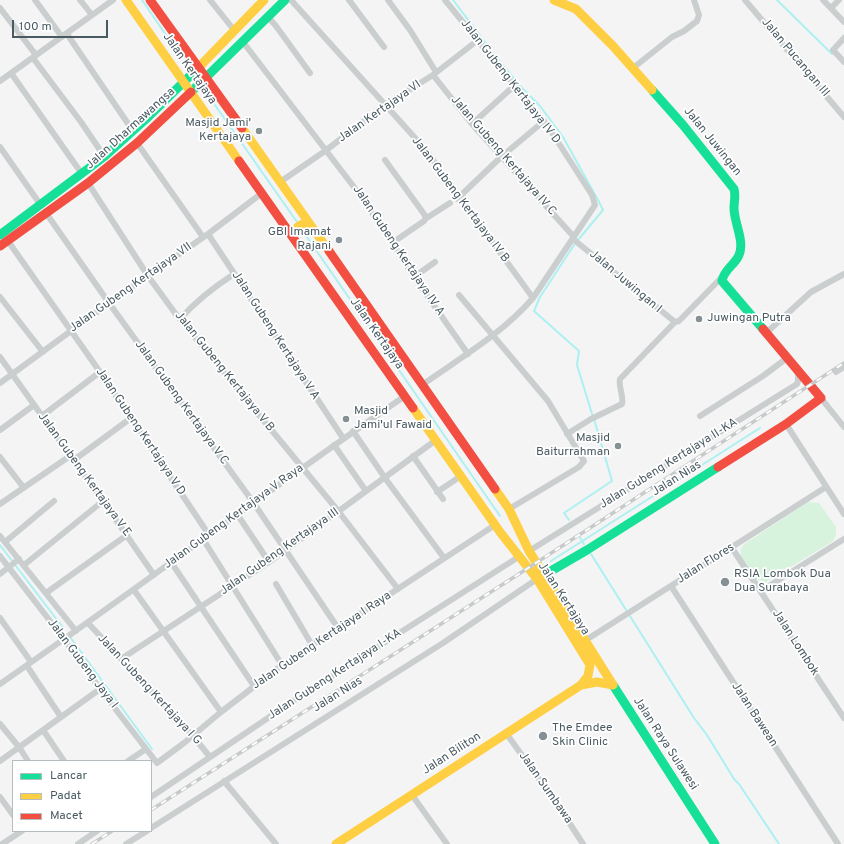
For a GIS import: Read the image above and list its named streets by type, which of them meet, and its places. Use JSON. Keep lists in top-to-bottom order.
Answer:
{
  "streets": {
    "main road": [
      "Jalan Kertajaya",
      "Jalan Dharmawangsa",
      "Jalan Juwingan",
      "Jalan Nias",
      "Jalan Raya Sulawesi",
      "Jalan Biliton"
    ],
    "street": [
      "Jalan Pucangan III",
      "Jalan Gubeng Kertajaya IV D",
      "Jalan Kertajaya VI",
      "Jalan Gubeng Kertajaya IV C",
      "Jalan Gubeng Kertajaya IV B",
      "Jalan Gubeng Kertajaya IV A",
      "Jalan Juwingan I",
      "Jalan Gubeng Kertajaya VII",
      "Jalan Gubeng Kertajaya V A",
      "Jalan Gubeng Kertajaya V B",
      "Jalan Gubeng Kertajaya V C",
      "Jalan Gubeng Kertajaya V D",
      "Jalan Gubeng Kertajaya II-KA",
      "Jalan Gubeng Kertajaya V E",
      "Jalan Gubeng Kertajaya V Raya",
      "Jalan Gubeng Kertajaya III",
      "Jalan Flores",
      "Jalan Gubeng Kertajaya I Raya",
      "Jalan Lombok",
      "Jalan Gubeng Jaya I",
      "Jalan Gubeng Kertajaya I-KA",
      "Jalan Gubeng Kertajaya I G",
      "Jalan Bawean",
      "Jalan Sumbawa"
    ]
  },
  "crossings": [
    ["Jalan Kertajaya", "Jalan Kertajaya VI"],
    ["Jalan Kertajaya", "Jalan Dharmawangsa"],
    ["Jalan Kertajaya", "Jalan Gubeng Kertajaya VII"],
    ["Jalan Kertajaya", "Jalan Gubeng Kertajaya II-KA"],
    ["Jalan Kertajaya", "Jalan Nias"],
    ["Jalan Kertajaya", "Jalan Gubeng Kertajaya V Raya"],
    ["Jalan Kertajaya", "Jalan Gubeng Kertajaya III"],
    ["Jalan Kertajaya", "Jalan Flores"],
    ["Jalan Kertajaya", "Jalan Gubeng Kertajaya I Raya"],
    ["Jalan Kertajaya", "Jalan Gubeng Kertajaya I-KA"],
    ["Jalan Kertajaya", "Jalan Raya Sulawesi"],
    ["Jalan Kertajaya", "Jalan Biliton"],
    ["Jalan Gubeng Kertajaya IV D", "Jalan Kertajaya VI"],
    ["Jalan Gubeng Kertajaya IV D", "Jalan Gubeng Kertajaya IV C"],
    ["Jalan Gubeng Kertajaya IV D", "Jalan Juwingan I"],
    ["Jalan Kertajaya VI", "Jalan Gubeng Kertajaya IV C"],
    ["Jalan Kertajaya VI", "Jalan Gubeng Kertajaya IV B"],
    ["Jalan Kertajaya VI", "Jalan Gubeng Kertajaya IV A"],
    ["Jalan Dharmawangsa", "Jalan Gubeng Kertajaya IV A"],
    ["Jalan Dharmawangsa", "Jalan Gubeng Kertajaya V A"],
    ["Jalan Dharmawangsa", "Jalan Gubeng Kertajaya V B"],
    ["Jalan Dharmawangsa", "Jalan Gubeng Kertajaya V C"],
    ["Jalan Dharmawangsa", "Jalan Gubeng Kertajaya V D"],
    ["Jalan Gubeng Kertajaya IV C", "Jalan Juwingan I"],
    ["Jalan Gubeng Kertajaya VII", "Jalan Gubeng Kertajaya V A"],
    ["Jalan Gubeng Kertajaya VII", "Jalan Gubeng Kertajaya V B"],
    ["Jalan Gubeng Kertajaya VII", "Jalan Gubeng Kertajaya V C"],
    ["Jalan Gubeng Kertajaya VII", "Jalan Gubeng Kertajaya V D"],
    ["Jalan Gubeng Kertajaya VII", "Jalan Gubeng Kertajaya V E"],
    ["Jalan Gubeng Kertajaya V A", "Jalan Gubeng Kertajaya V Raya"],
    ["Jalan Gubeng Kertajaya V B", "Jalan Gubeng Kertajaya V Raya"],
    ["Jalan Gubeng Kertajaya V B", "Jalan Gubeng Kertajaya III"],
    ["Jalan Gubeng Kertajaya V B", "Jalan Gubeng Kertajaya I Raya"],
    ["Jalan Gubeng Kertajaya V C", "Jalan Gubeng Kertajaya V Raya"],
    ["Jalan Gubeng Kertajaya V C", "Jalan Gubeng Kertajaya III"],
    ["Jalan Gubeng Kertajaya V C", "Jalan Gubeng Kertajaya I Raya"],
    ["Jalan Gubeng Kertajaya V D", "Jalan Gubeng Kertajaya V Raya"],
    ["Jalan Gubeng Kertajaya V E", "Jalan Gubeng Kertajaya V Raya"],
    ["Jalan Gubeng Kertajaya V Raya", "Jalan Gubeng Jaya I"],
    ["Jalan Gubeng Kertajaya V Raya", "Jalan Gubeng Kertajaya I G"],
    ["Jalan Gubeng Kertajaya III", "Jalan Gubeng Kertajaya I G"],
    ["Jalan Flores", "Jalan Lombok"],
    ["Jalan Flores", "Jalan Bawean"],
    ["Jalan Gubeng Kertajaya I Raya", "Jalan Gubeng Jaya I"],
    ["Jalan Gubeng Kertajaya I Raya", "Jalan Gubeng Kertajaya I G"],
    ["Jalan Gubeng Kertajaya I-KA", "Jalan Gubeng Kertajaya I G"],
    ["Jalan Biliton", "Jalan Sumbawa"]
  ],
  "places": [
    "Masjid Jami' Kertajaya",
    "GBI Imamat Rajani",
    "Juwingan Putra",
    "Masjid Jami'ul Fawaid",
    "Masjid Baiturrahman",
    "RSIA Lombok Dua Dua Surabaya",
    "The Emdee Skin Clinic"
  ],
  "legend": ["Lancar", "Padat", "Macet"],
  "scale_bar": "100 m"
}
